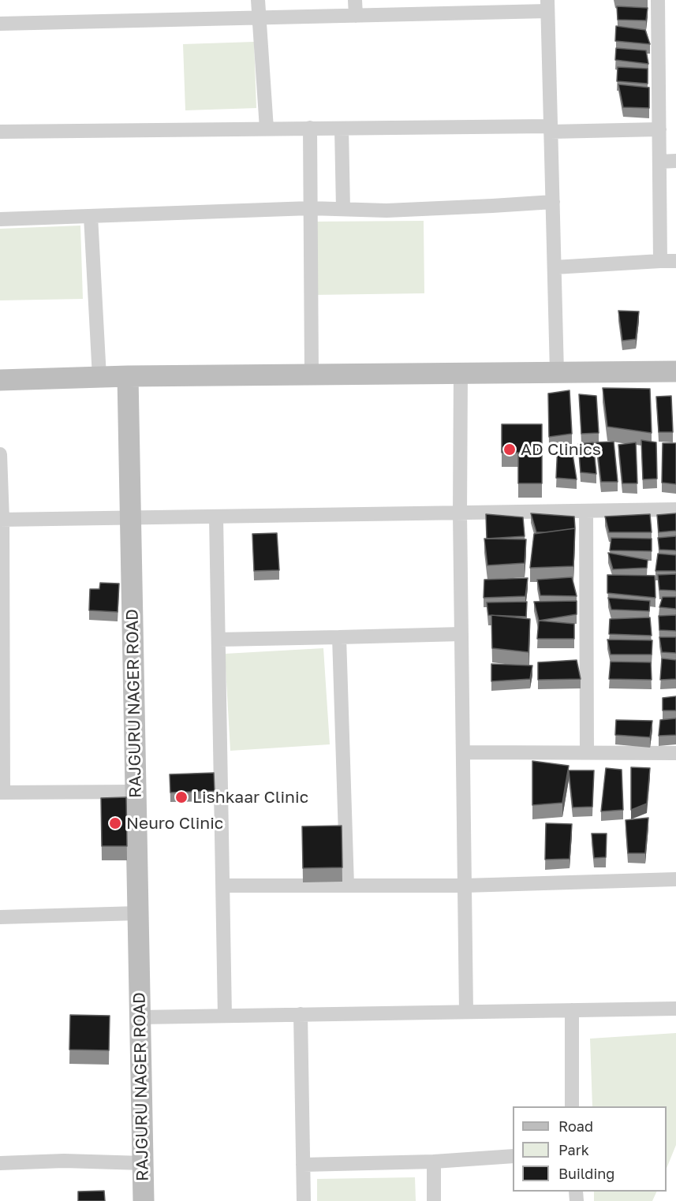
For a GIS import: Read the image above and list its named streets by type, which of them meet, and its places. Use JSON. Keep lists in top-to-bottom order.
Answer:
{
  "streets": {
    "street": ["RAJGURU NAGER ROAD"]
  },
  "places": ["AD Clinics", "Lishkaar Clinic", "Neuro Clinic"],
  "legend": ["Road", "Park", "Building"]
}
